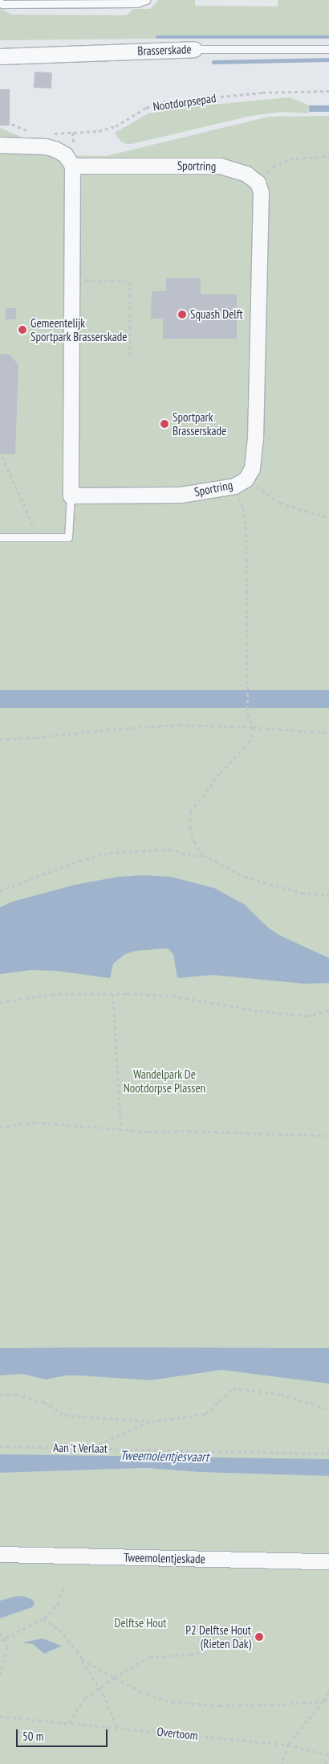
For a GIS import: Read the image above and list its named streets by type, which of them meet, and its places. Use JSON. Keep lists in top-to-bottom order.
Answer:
{
  "streets": {
    "street": ["Brasserskade", "Sportring", "Tweemolentjeskade"],
    "path": ["Nootdorpsepad", "Aan 't Verlaat", "Overtoom"]
  },
  "water": ["Tweemolentjesvaart"],
  "parks": ["Wandelpark De Nootdorpse Plassen", "Delftse Hout"],
  "places": [
    "Squash Delft",
    "Gemeentelijk Sportpark Brasserskade",
    "Sportpark Brasserskade",
    "P2 Delftse Hout (Rieten Dak)"
  ],
  "scale_bar": "50 m"
}
